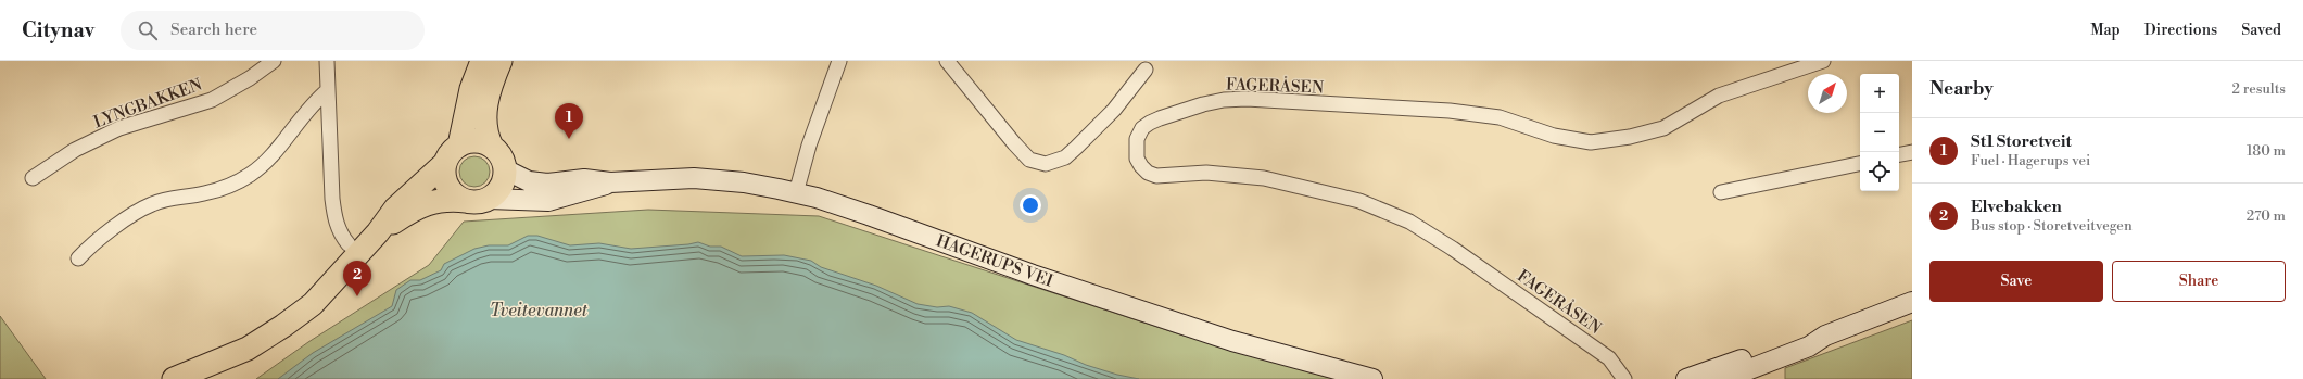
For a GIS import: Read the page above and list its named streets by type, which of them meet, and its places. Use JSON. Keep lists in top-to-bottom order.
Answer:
{
  "streets": {
    "main road": ["HAGERUPS VEI"],
    "street": ["FAGERÅSEN", "LYNGBAKKEN"]
  },
  "water": ["Tveitevannet"],
  "north": "top right",
  "page": {
    "header": "Citynav",
    "search": "Search here",
    "nav": ["Map", "Directions", "Saved"],
    "heading": ["Nearby", "2 results"],
    "map_buttons": ["+", "−"],
    "pins": ["1", "2"],
    "list": [
      {
        "mark": "1",
        "name": "St1 Storetveit",
        "note": "Fuel · Hagerups vei",
        "value": "180 m"
      },
      {
        "mark": "2",
        "name": "Elvebakken",
        "note": "Bus stop · Storetveitvegen",
        "value": "270 m"
      }
    ],
    "buttons": ["Save", "Share"]
  }
}
